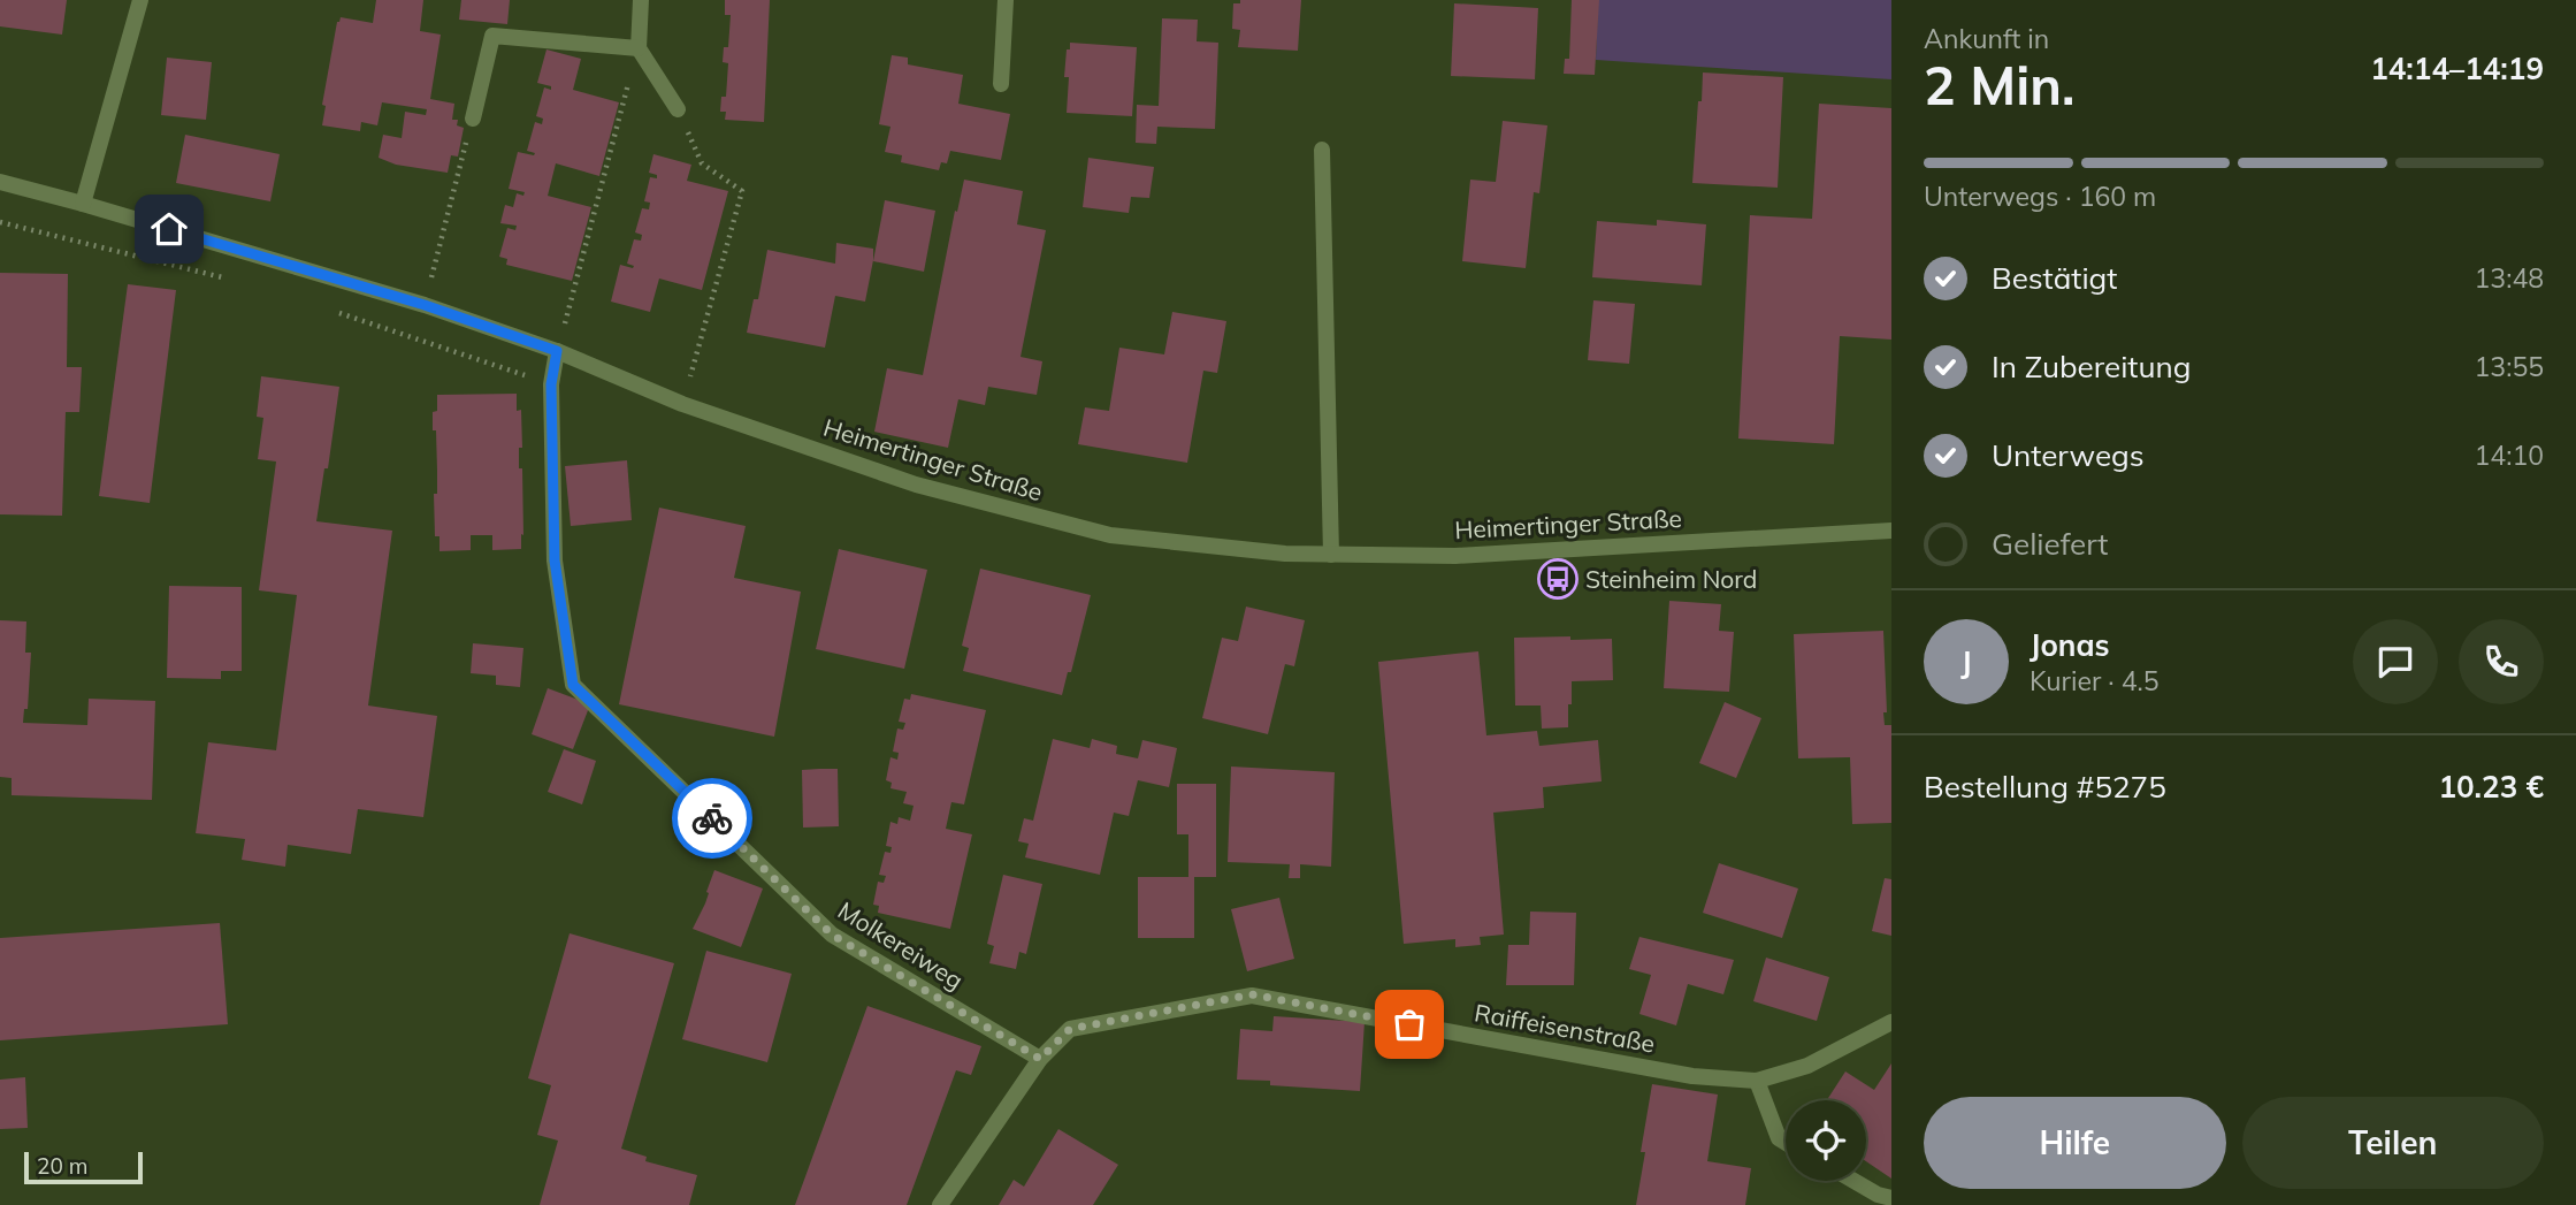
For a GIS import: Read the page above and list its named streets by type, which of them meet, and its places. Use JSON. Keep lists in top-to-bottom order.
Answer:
{
  "streets": {
    "street": ["Heimertinger Straße", "Molkereiweg", "Raiffeisenstraße"]
  },
  "crossings": [
    ["Heimertinger Straße", "Molkereiweg"],
    ["Molkereiweg", "Raiffeisenstraße"]
  ],
  "places": {
    "bus stop": ["Steinheim Nord"]
  },
  "scale_bar": "20 m",
  "page": {
    "heading": ["2 Min.", "Ankunft in", "14:14–14:19"],
    "panel": [
      "Jonas",
      "Kurier · 4.5",
      "Bestellung #5275",
      "10.23 €"
    ],
    "bar": "Unterwegs · 160 m",
    "list": [
      ["Bestätigt", "13:48"],
      ["In Zubereitung", "13:55"],
      ["Unterwegs", "14:10"],
      "Geliefert"
    ],
    "round": "J",
    "buttons": ["Hilfe", "Teilen"],
    "scale": "20 m"
  }
}
